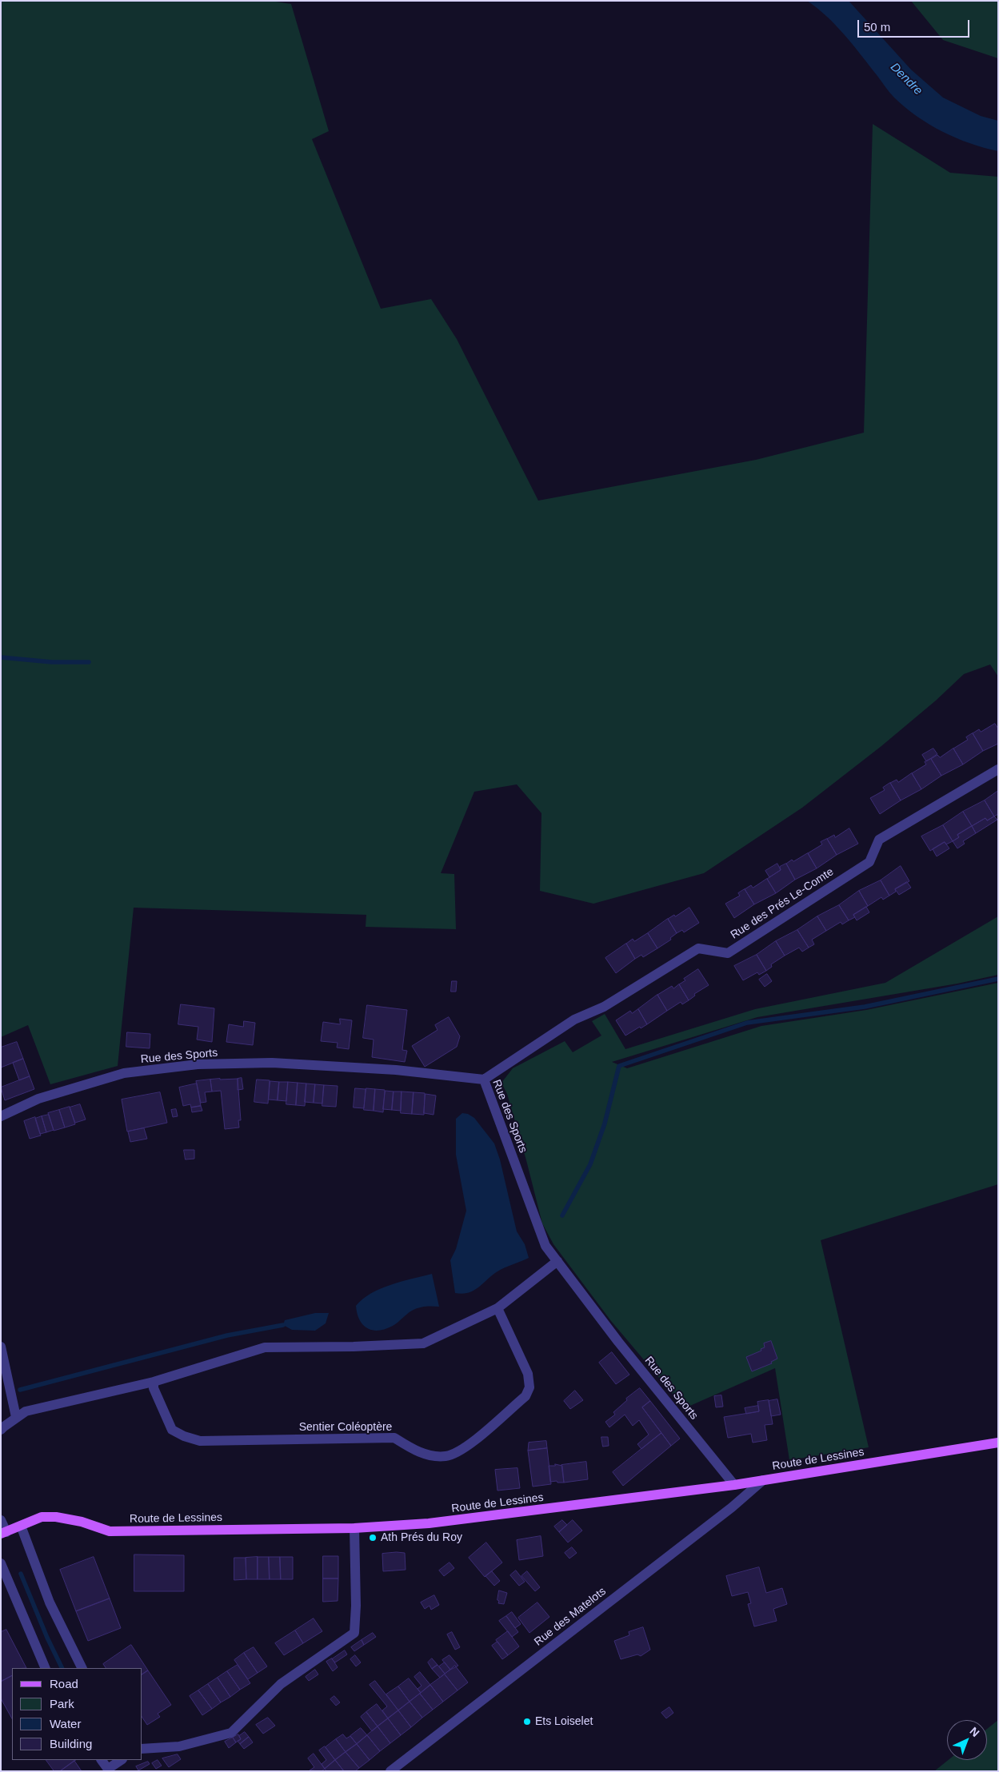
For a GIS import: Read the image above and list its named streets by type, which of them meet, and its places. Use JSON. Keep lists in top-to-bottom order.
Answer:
{
  "streets": {
    "main road": ["Route de Lessines"],
    "street": [
      "Rue des Prés Le-Comte",
      "Rue des Sports",
      "Sentier Coléoptère",
      "Rue des Matelots"
    ]
  },
  "crossings": [
    ["Rue des Prés Le-Comte", "Rue des Sports"],
    ["Rue des Sports", "Route de Lessines"],
    ["Route de Lessines", "Rue des Matelots"]
  ],
  "water": ["Dendre"],
  "places": ["Ath Prés du Roy", "Ets Loiselet"],
  "legend": [
    "Road",
    "Park",
    "Water",
    "Building"
  ],
  "scale_bar": "50 m",
  "north": "top right"
}
